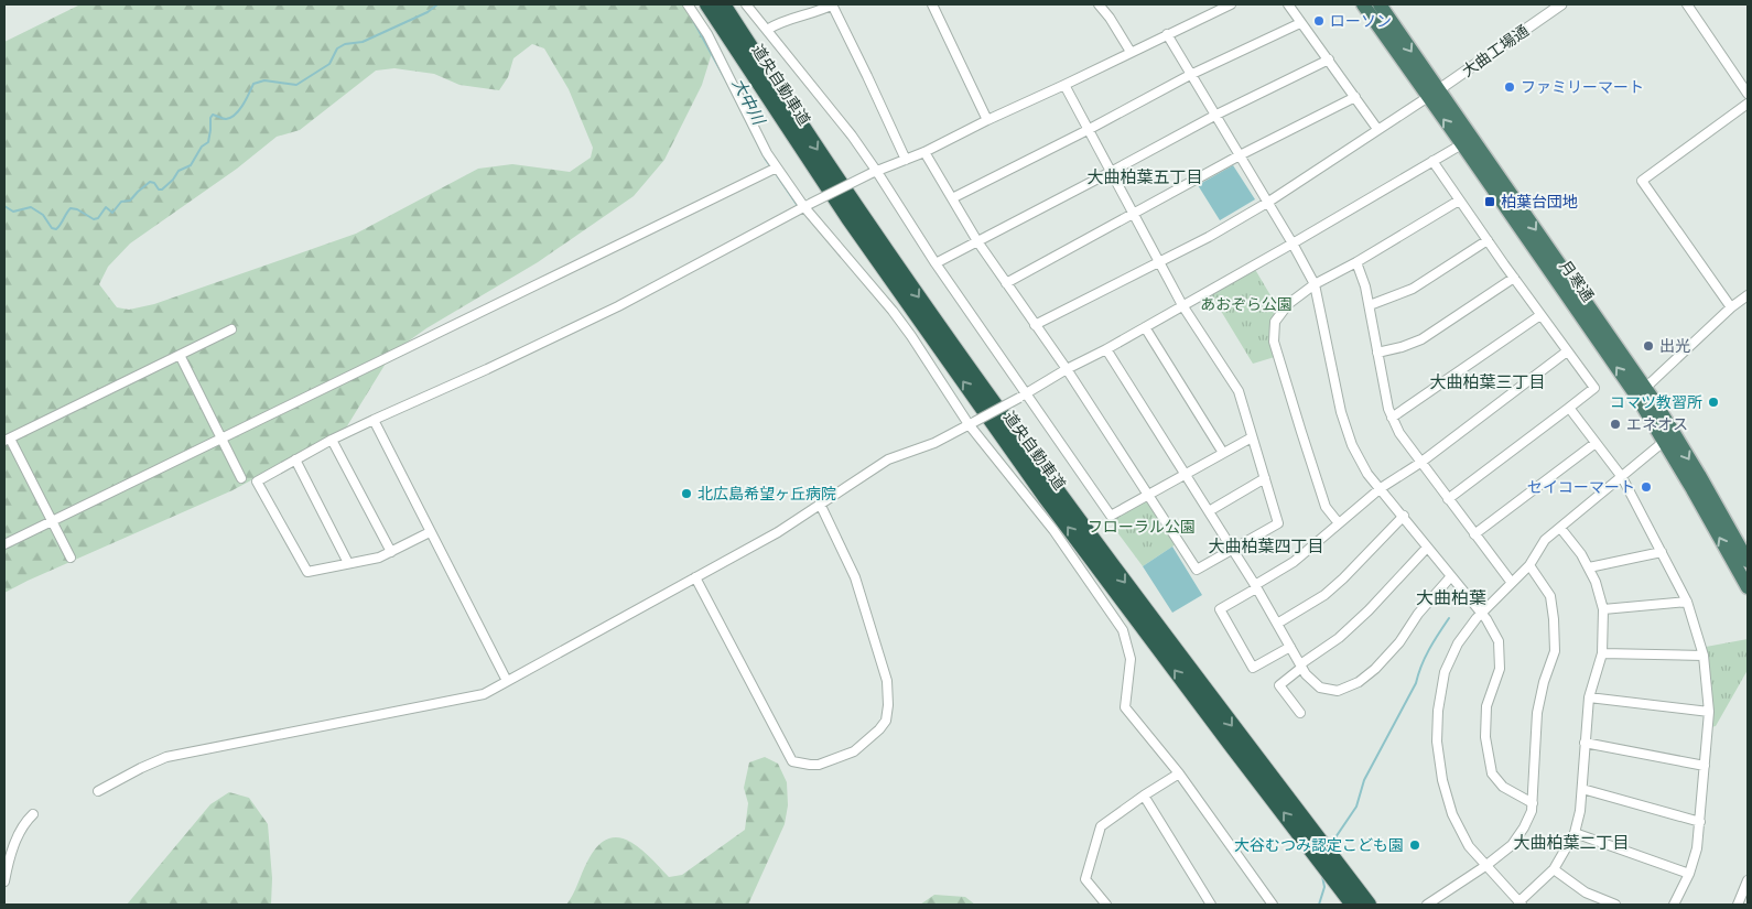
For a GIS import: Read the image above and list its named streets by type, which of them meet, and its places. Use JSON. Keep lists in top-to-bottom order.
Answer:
{
  "streets": {
    "highway": ["道央自動車道", "月寒通"],
    "street": ["大曲工場通"]
  },
  "crossings": [
    ["大曲工場通", "月寒通"]
  ],
  "districts": [
    "大曲柏葉五丁目",
    "大曲柏葉三丁目",
    "大曲柏葉四丁目",
    "大曲柏葉",
    "大曲柏葉二丁目"
  ],
  "water": ["大中川"],
  "parks": ["あおぞら公園", "フローラル公園"],
  "places": {
    "other": [
      "ローソン",
      "ファミリーマート",
      "出光",
      "コマツ教習所",
      "エネオス",
      "セイコーマート",
      "北広島希望ヶ丘病院",
      "大谷むつみ認定こども園"
    ],
    "transit": ["柏葉台団地"]
  }
}
